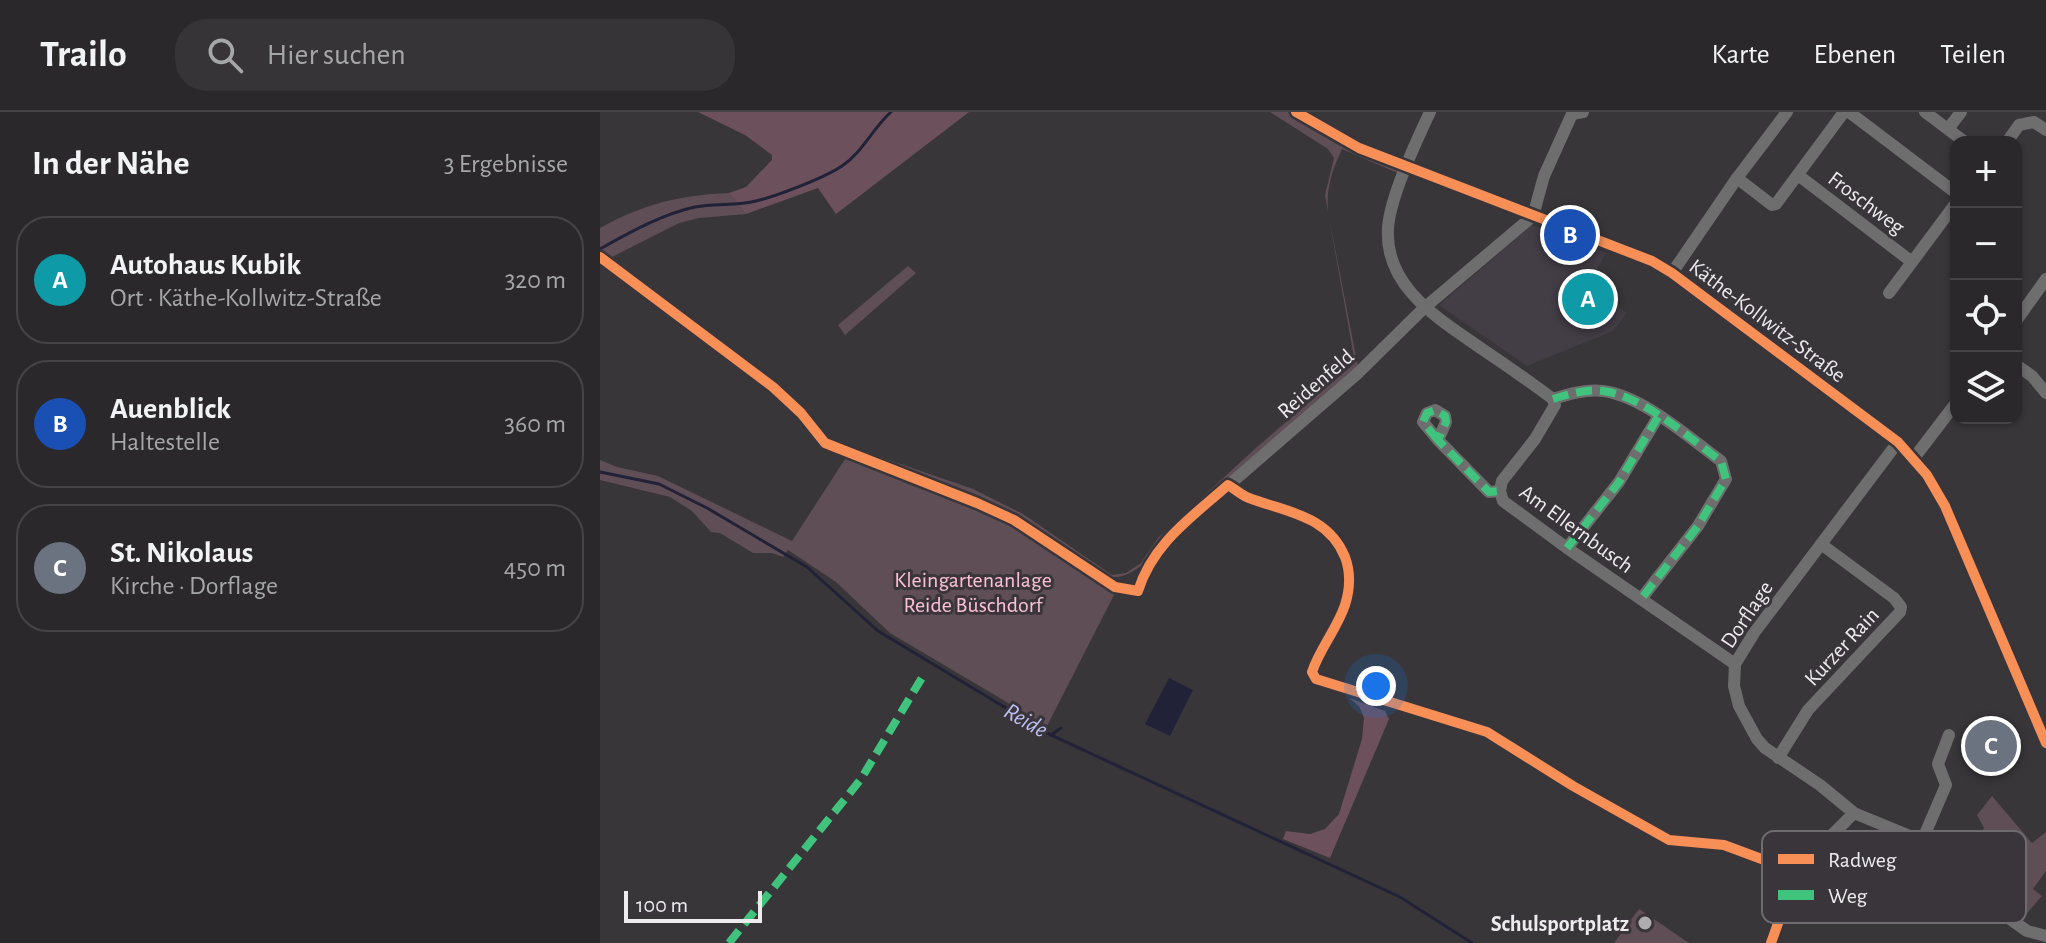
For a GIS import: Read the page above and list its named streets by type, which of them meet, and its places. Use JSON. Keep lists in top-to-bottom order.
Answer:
{
  "streets": {
    "street": [
      "Froschweg",
      "Käthe-Kollwitz-Straße",
      "Reidenfeld",
      "Am Ellernbusch",
      "Dorflage",
      "Kurzer Rain"
    ]
  },
  "crossings": [
    ["Käthe-Kollwitz-Straße", "Reidenfeld"],
    ["Käthe-Kollwitz-Straße", "Dorflage"],
    ["Am Ellernbusch", "Dorflage"],
    ["Dorflage", "Kurzer Rain"]
  ],
  "water": ["Reide"],
  "parks": ["Kleingartenanlage Reide Büschdorf"],
  "places": ["Schulsportplatz"],
  "legend": ["Radweg", "Weg"],
  "scale_bar": "100 m",
  "page": {
    "header": "Trailo",
    "search": "Hier suchen",
    "nav": ["Karte", "Ebenen", "Teilen"],
    "heading": ["In der Nähe", "3 Ergebnisse"],
    "map_buttons": ["+", "−"],
    "pins": ["B", "A", "C"],
    "list": [
      {
        "mark": "A",
        "name": "Autohaus Kubik",
        "note": "Ort · Käthe-Kollwitz-Straße",
        "value": "320 m"
      },
      {
        "mark": "B",
        "name": "Auenblick",
        "note": "Haltestelle",
        "value": "360 m"
      },
      {
        "mark": "C",
        "name": "St. Nikolaus",
        "note": "Kirche · Dorflage",
        "value": "450 m"
      }
    ],
    "scale": "100 m"
  }
}
